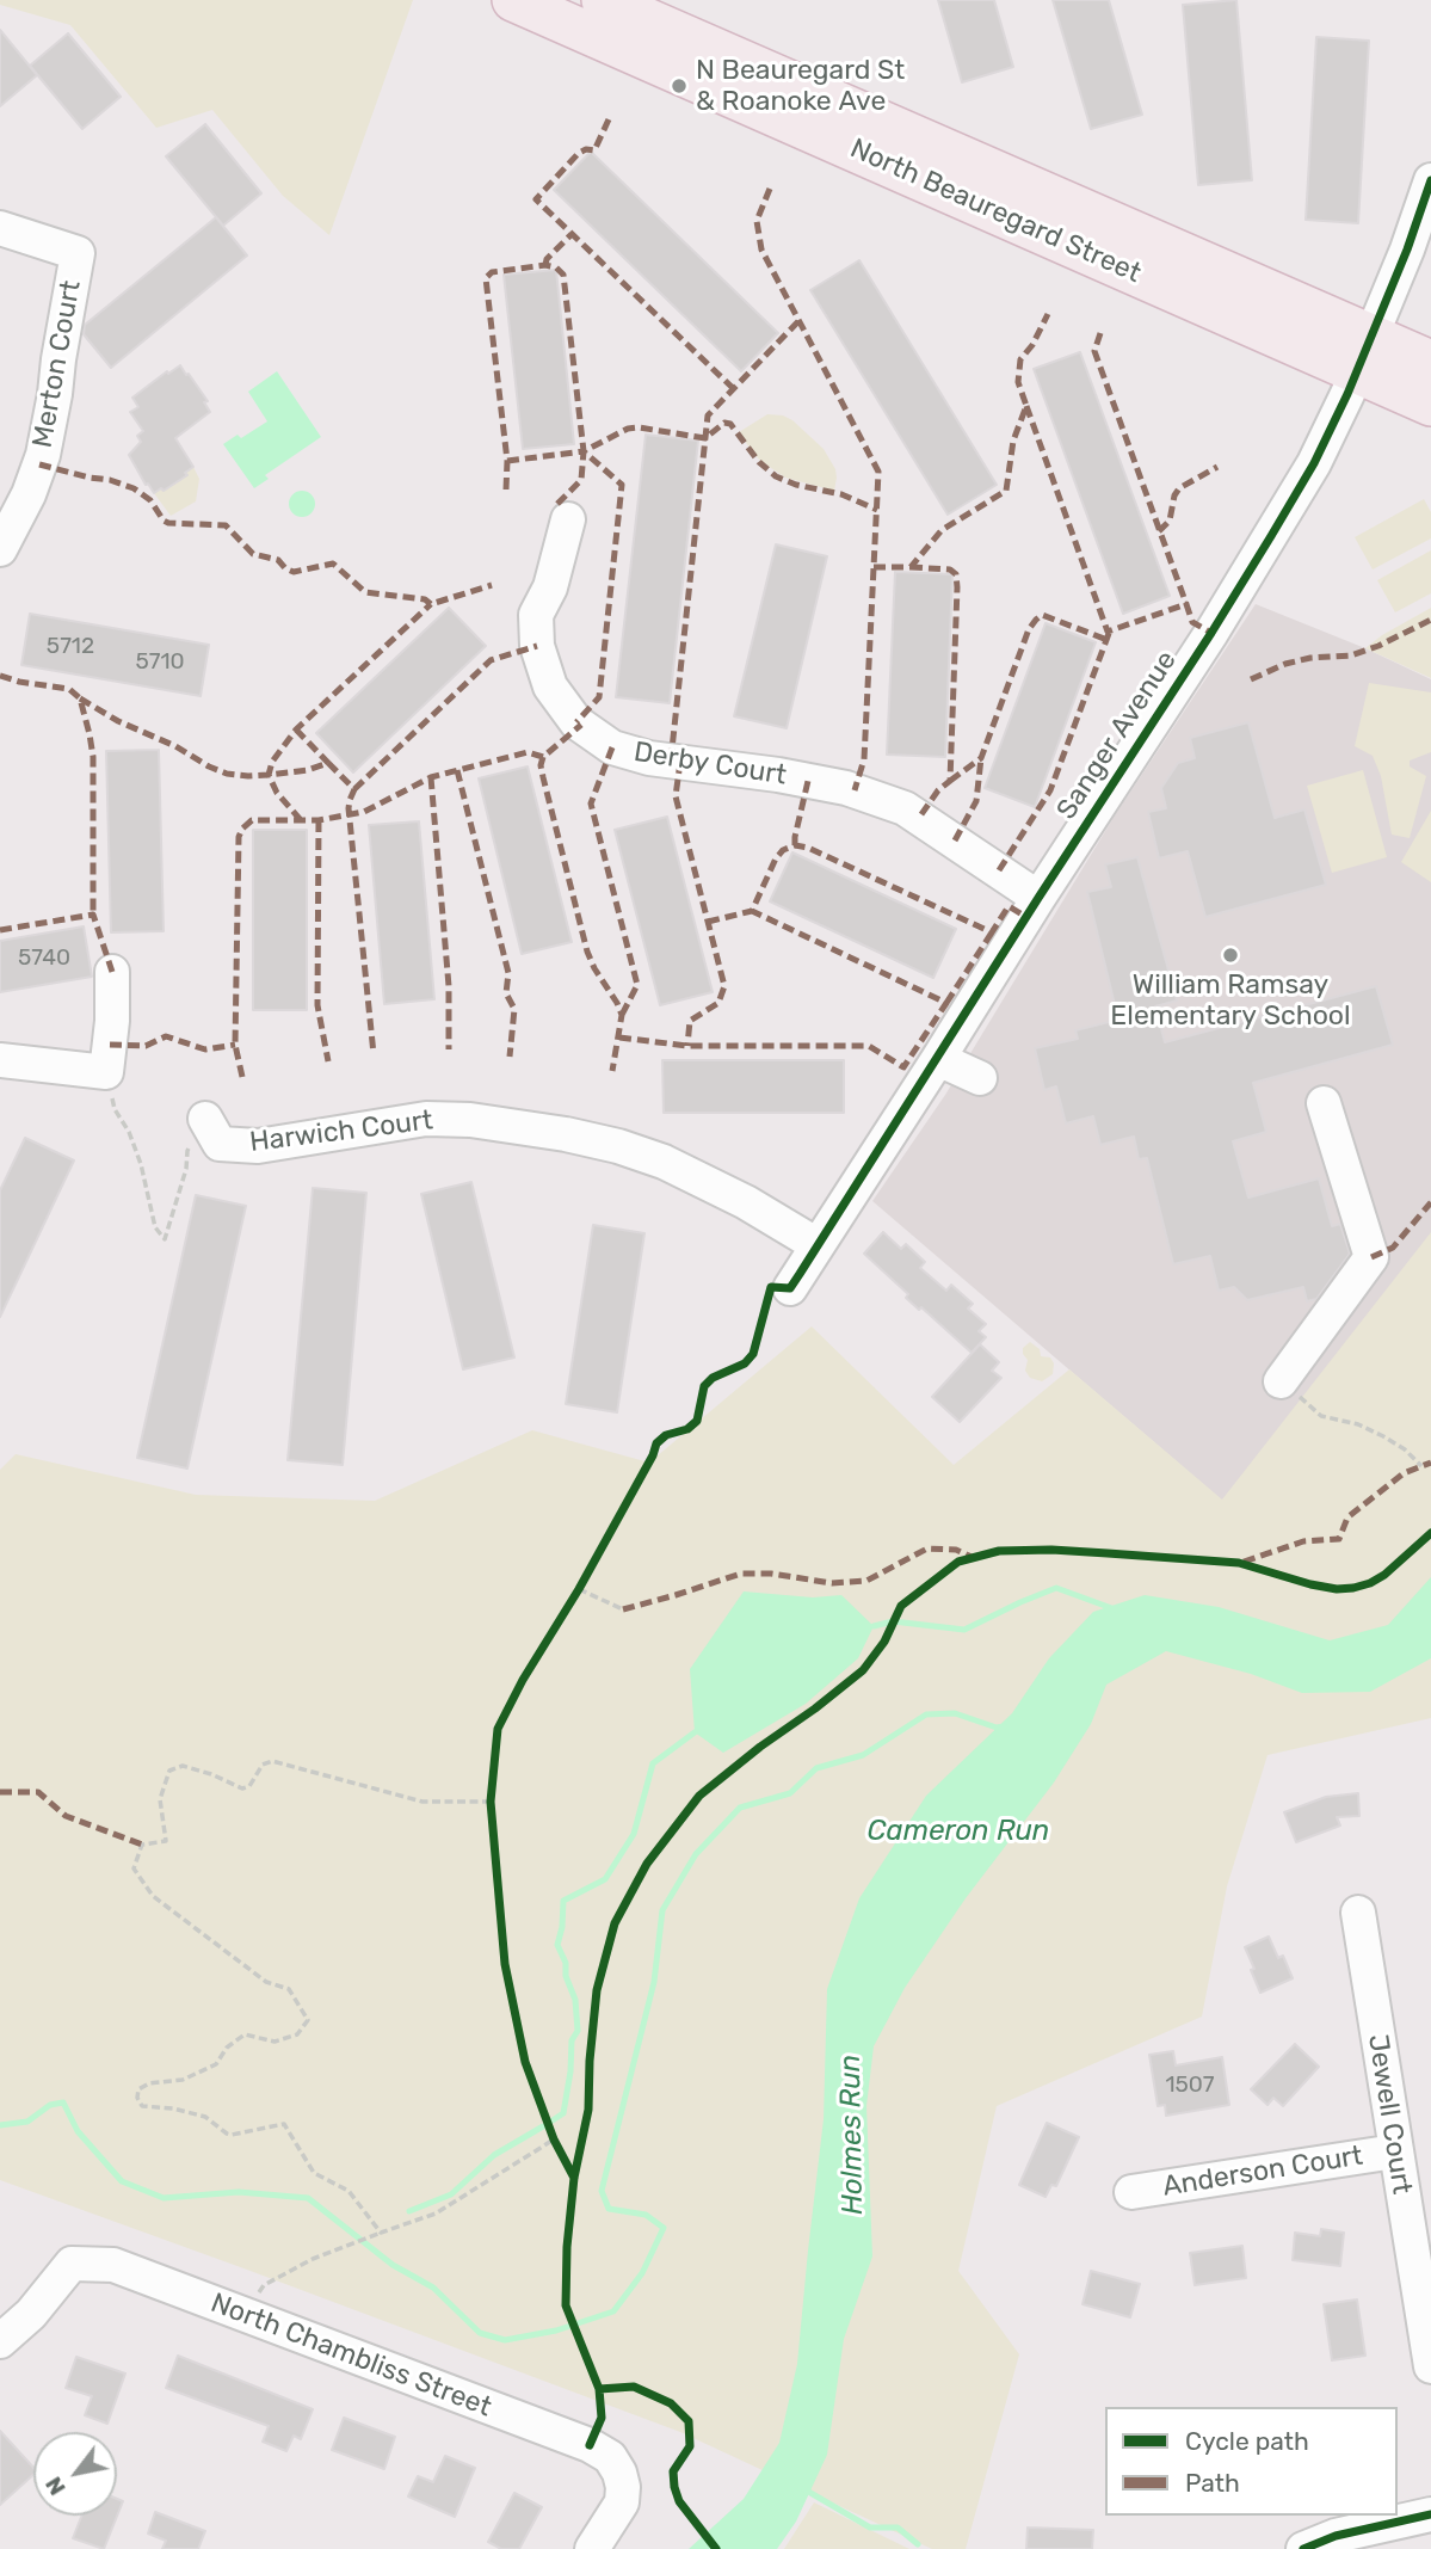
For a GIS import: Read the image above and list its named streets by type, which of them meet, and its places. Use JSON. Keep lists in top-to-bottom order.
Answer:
{
  "streets": {
    "main road": ["North Beauregard Street"],
    "street": [
      "Merton Court",
      "Sanger Avenue",
      "Derby Court",
      "Harwich Court",
      "Jewell Court",
      "Anderson Court",
      "North Chambliss Street"
    ]
  },
  "crossings": [
    ["North Beauregard Street", "Sanger Avenue"],
    ["Sanger Avenue", "Derby Court"],
    ["Sanger Avenue", "Harwich Court"],
    ["Jewell Court", "Anderson Court"]
  ],
  "water": ["Cameron Run", "Holmes Run"],
  "places": ["N Beauregard St & Roanoke Ave", "William Ramsay Elementary School"],
  "house_numbers": [
    "5712",
    "5710",
    "5740",
    "1507"
  ],
  "legend": ["Cycle path", "Path"],
  "north": "bottom left"
}
